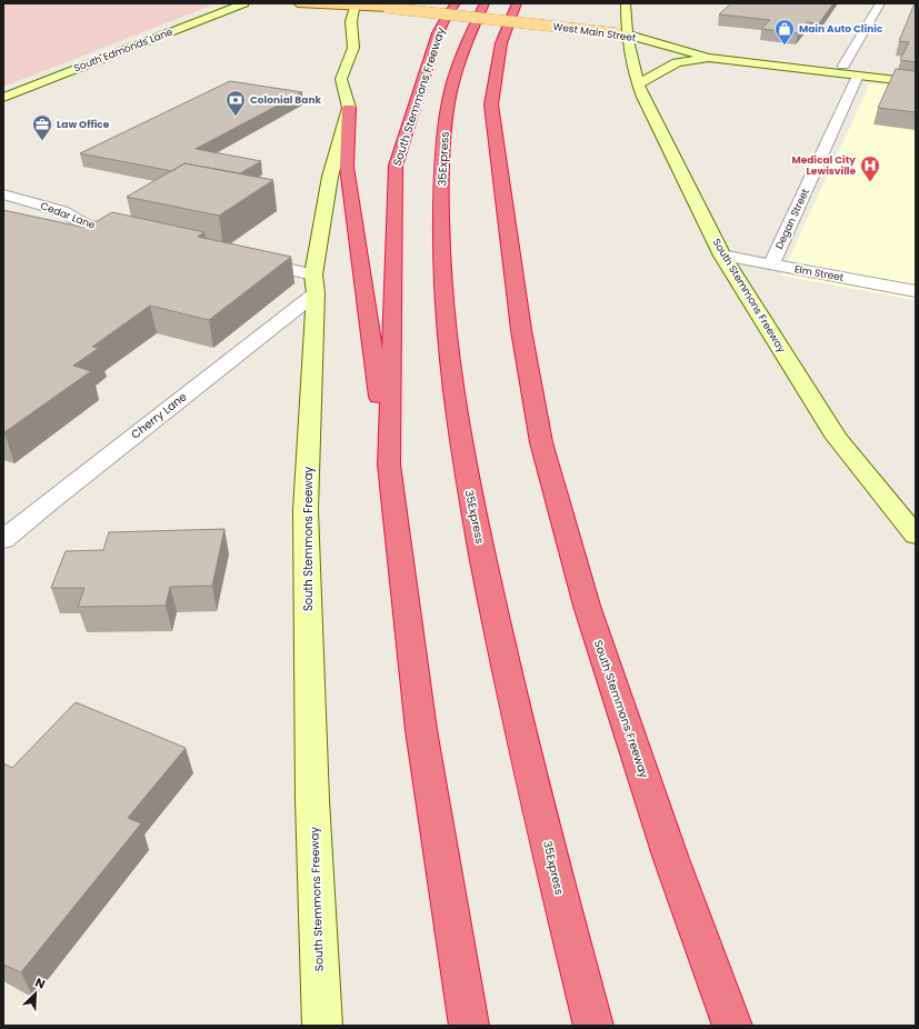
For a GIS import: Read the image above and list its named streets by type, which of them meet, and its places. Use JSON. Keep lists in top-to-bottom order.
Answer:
{
  "streets": {
    "highway": ["South Stemmons Freeway", "35Express"],
    "main road": ["West Main Street", "South Edmonds Lane"],
    "street": [
      "Cedar Lane",
      "Degan Street",
      "Elm Street",
      "Cherry Lane"
    ]
  },
  "crossings": [
    ["West Main Street", "South Stemmons Freeway"],
    ["West Main Street", "Degan Street"],
    ["South Stemmons Freeway", "Elm Street"],
    ["South Stemmons Freeway", "Cherry Lane"],
    ["Degan Street", "Elm Street"]
  ],
  "places": {
    "shop": ["Main Auto Clinic"],
    "bank": ["Colonial Bank"],
    "office": ["Law Office"],
    "hospital": ["Medical City Lewisville"]
  },
  "north": "top right"
}
